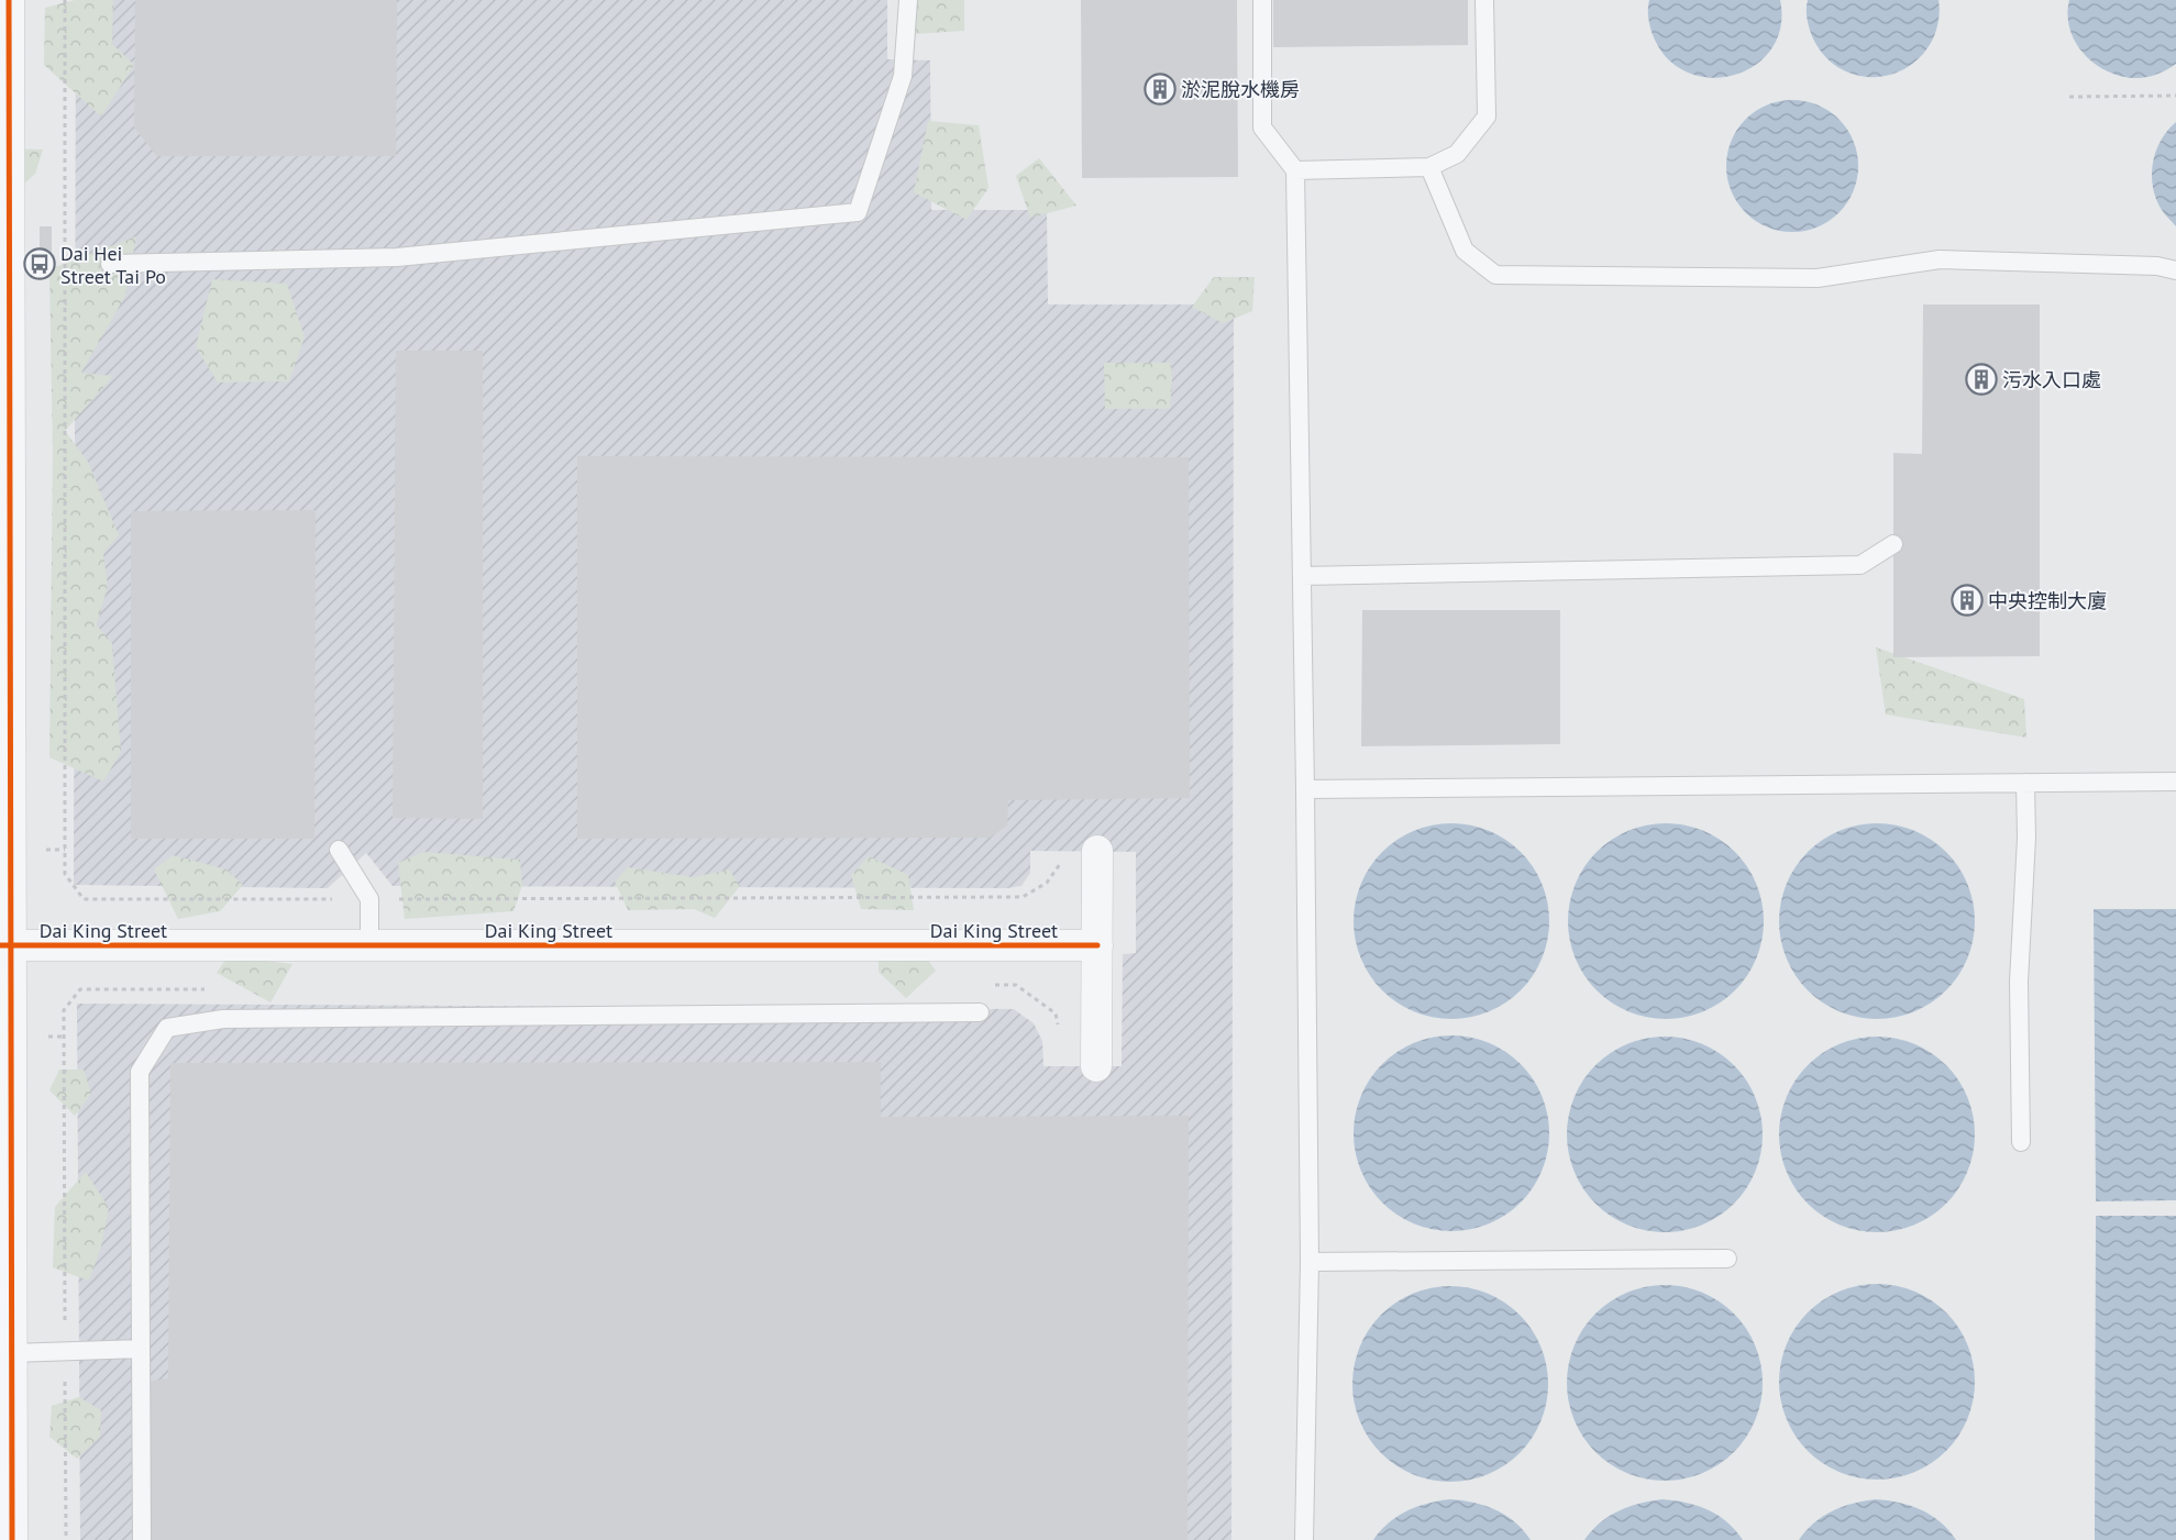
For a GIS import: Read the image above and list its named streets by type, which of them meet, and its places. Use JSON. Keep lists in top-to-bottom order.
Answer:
{
  "streets": {
    "street": ["Dai King Street"]
  },
  "places": {
    "building": ["淤泥脫水機房", "污水入口處", "中央控制大廈"],
    "bus stop": ["Dai Hei Street Tai Po"]
  }
}
